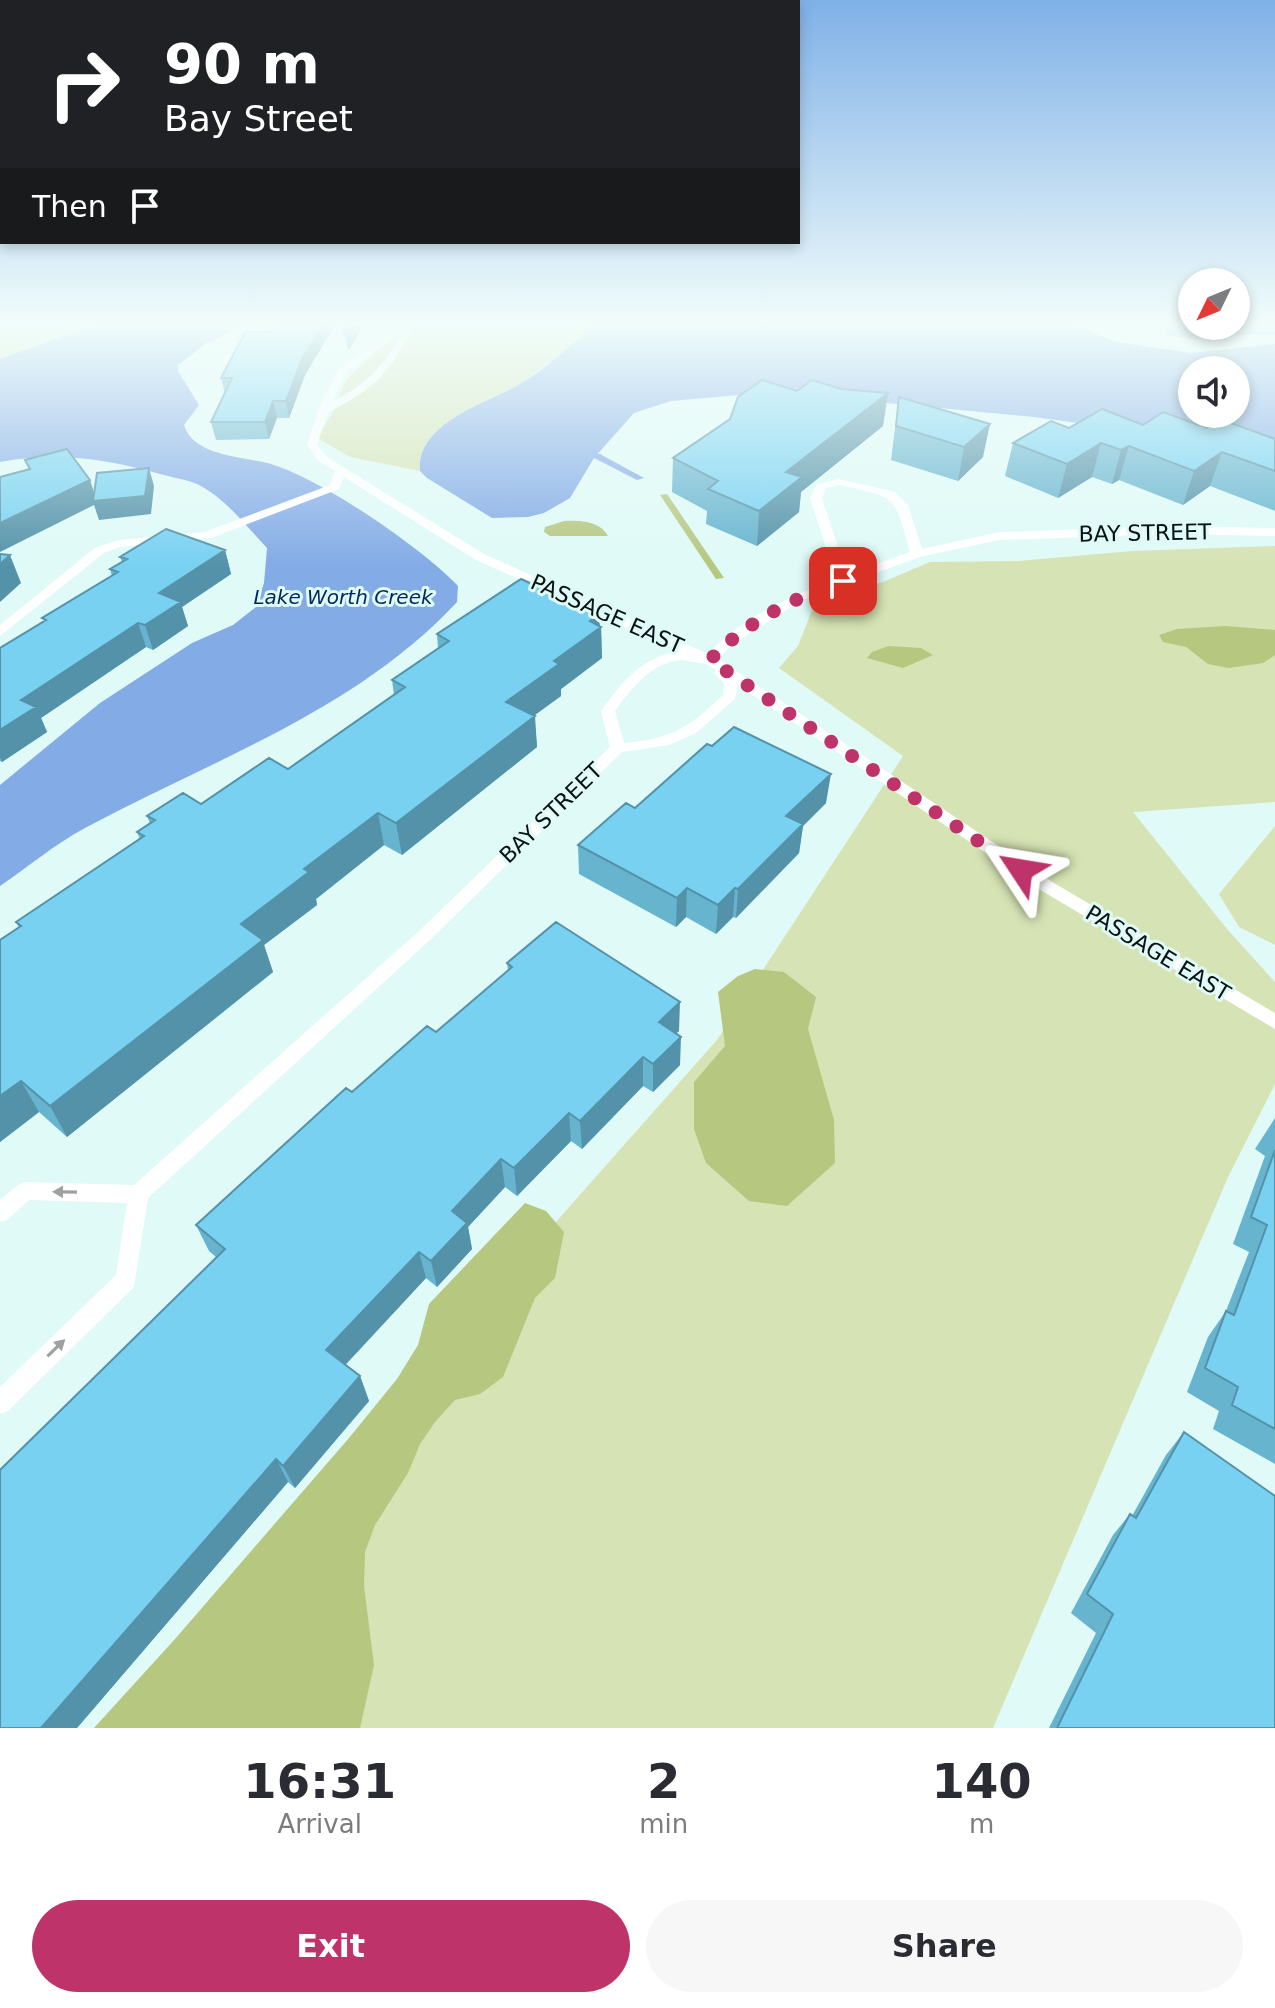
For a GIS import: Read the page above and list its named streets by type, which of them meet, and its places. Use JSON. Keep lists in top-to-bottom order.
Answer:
{
  "streets": {
    "lane": ["BAY STREET", "PASSAGE EAST"]
  },
  "crossings": [
    ["BAY STREET", "PASSAGE EAST"]
  ],
  "water": ["Lake Worth Creek"],
  "north": "bottom left",
  "page": {
    "turn": ["90 m", "Bay Street"],
    "then": "Then",
    "eta": [
      "16:31",
      "Arrival",
      "2",
      "min",
      "140",
      "m"
    ],
    "buttons": ["Exit", "Share"]
  }
}
